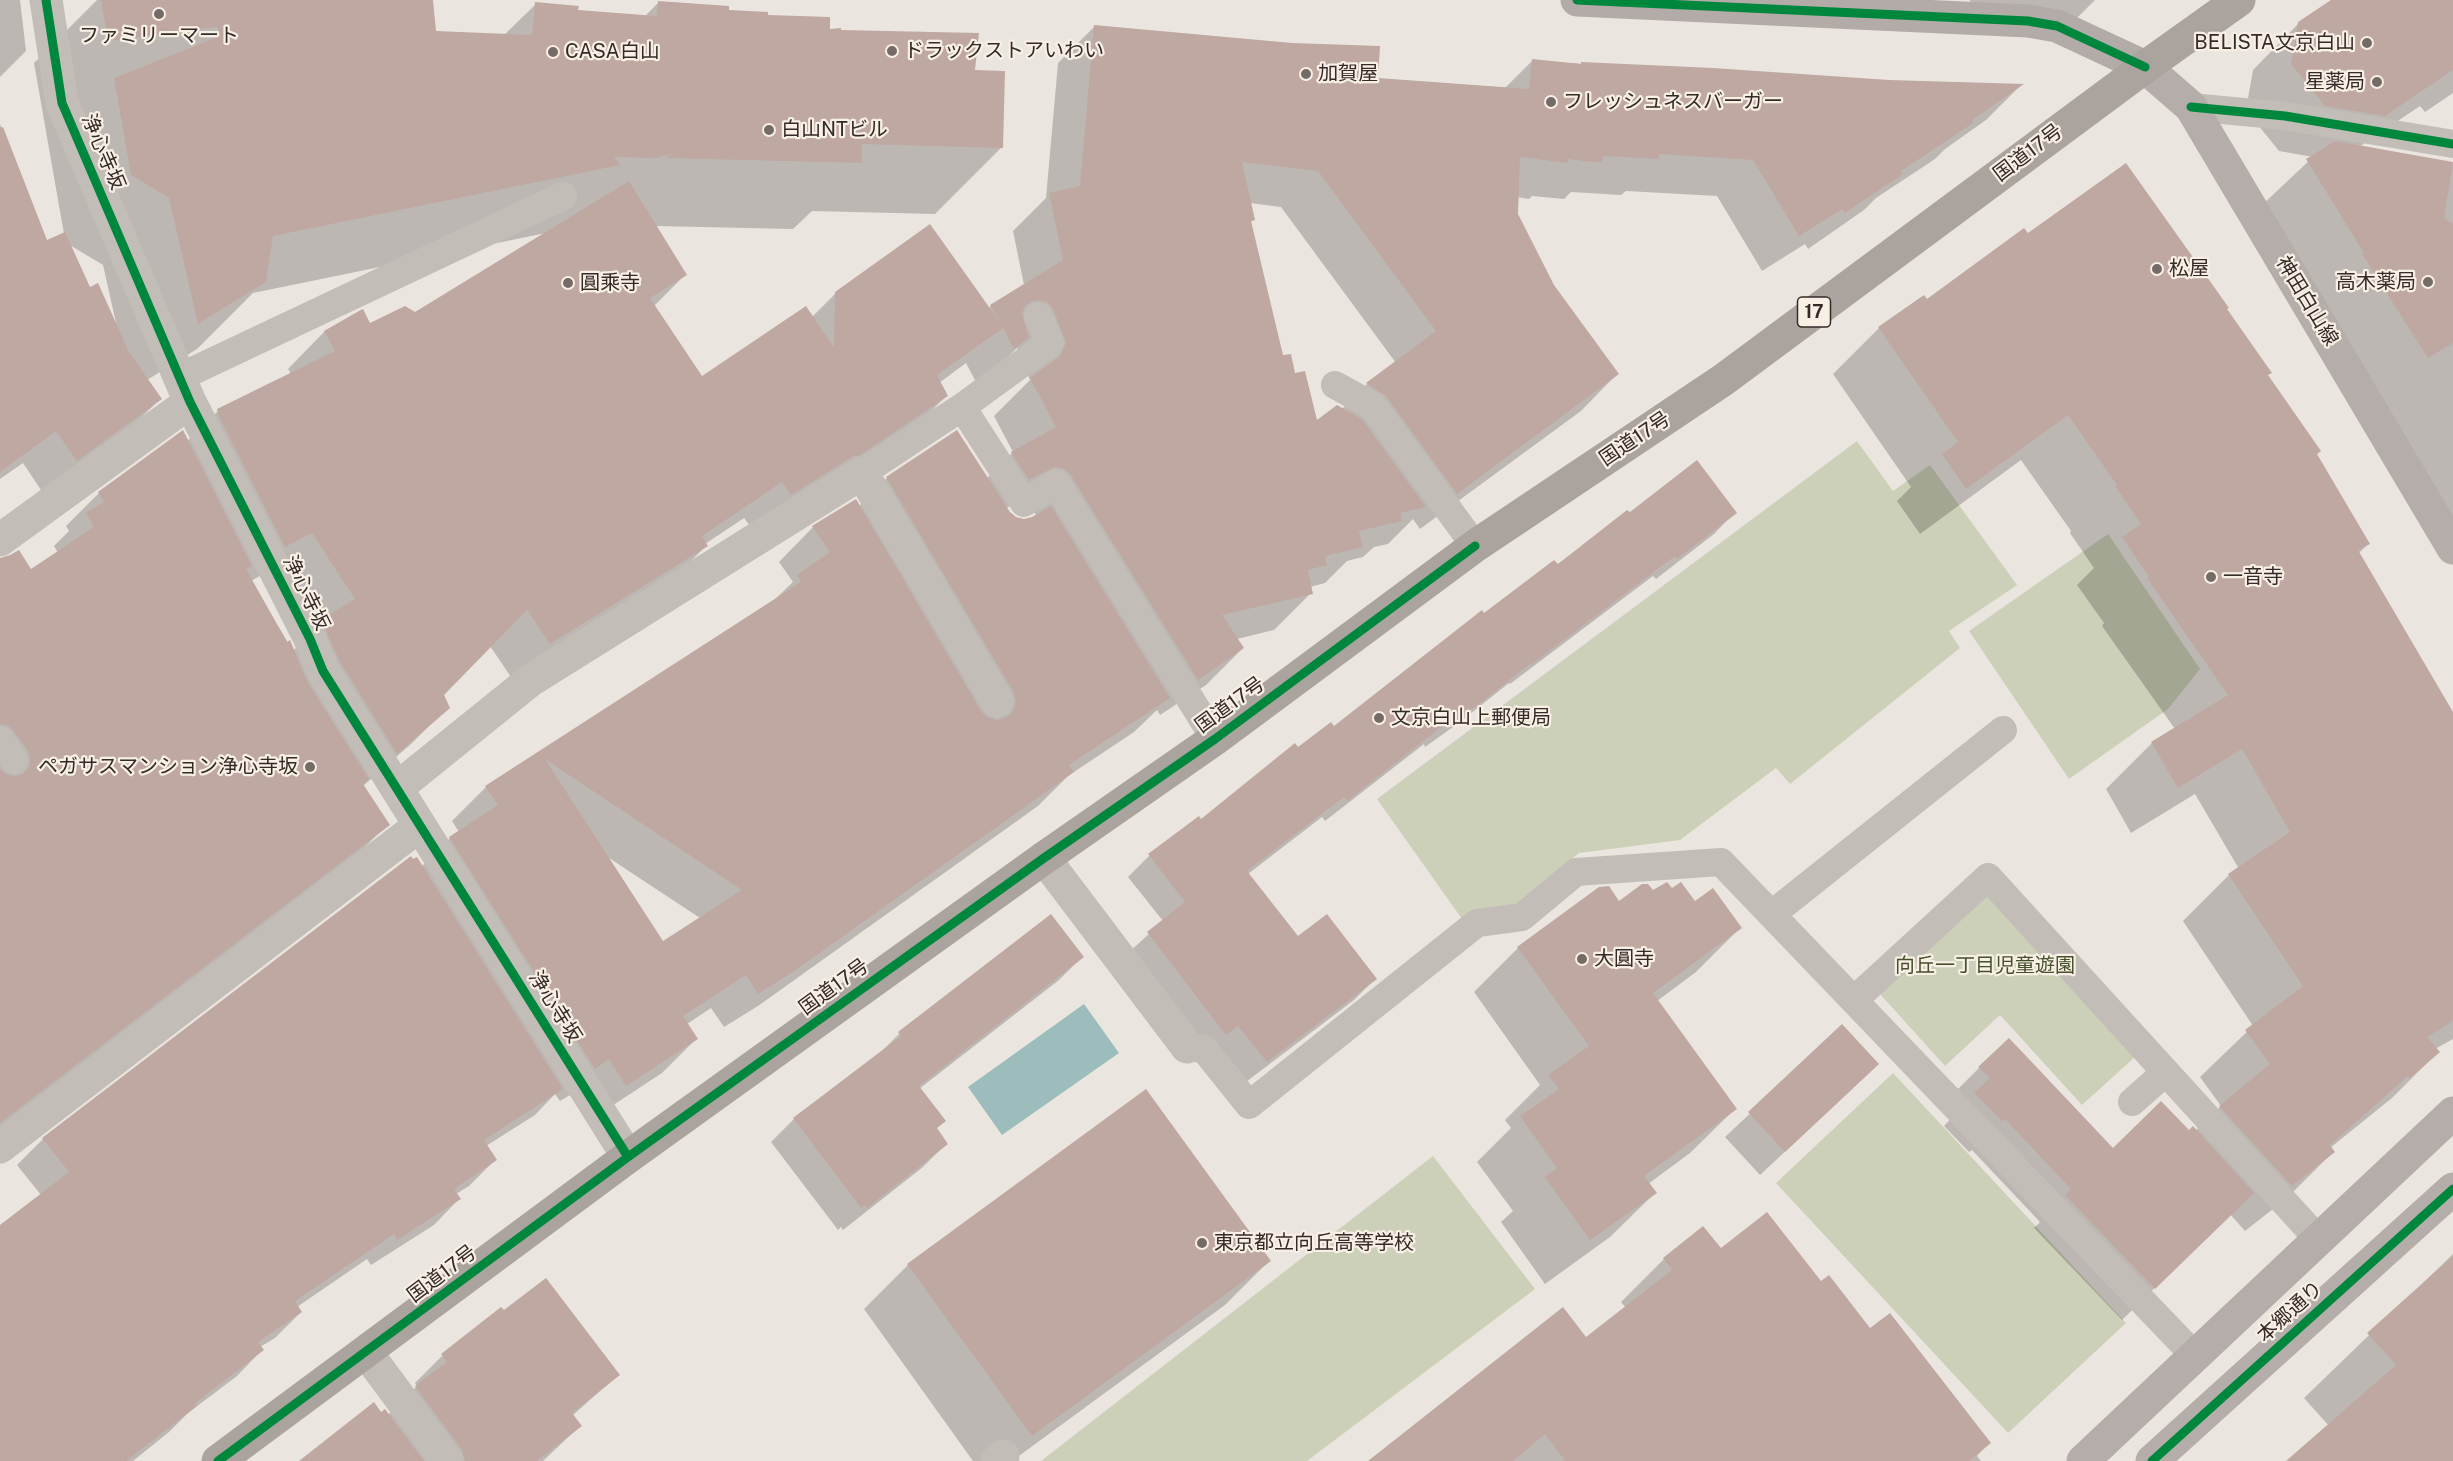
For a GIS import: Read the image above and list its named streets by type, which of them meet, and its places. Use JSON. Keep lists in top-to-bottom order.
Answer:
{
  "streets": {
    "highway": ["国道17号", "17"],
    "main road": ["神田白山線", "本郷通り"],
    "street": ["浄心寺坂"]
  },
  "crossings": [
    ["浄心寺坂", "国道17号"],
    ["国道17号", "神田白山線"],
    ["国道17号", "17"],
    ["神田白山線", "17"]
  ],
  "parks": ["向丘一丁目児童遊園"],
  "places": [
    "ファミリーマート",
    "BELISTA文京白山",
    "ドラックストアいわい",
    "CASA白山",
    "加賀屋",
    "星薬局",
    "フレッシュネスバーガー",
    "白山NTビル",
    "松屋",
    "高木薬局",
    "圓乘寺",
    "一音寺",
    "文京白山上郵便局",
    "ペガサスマンション浄心寺坂",
    "大圓寺",
    "東京都立向丘高等学校"
  ]
}
